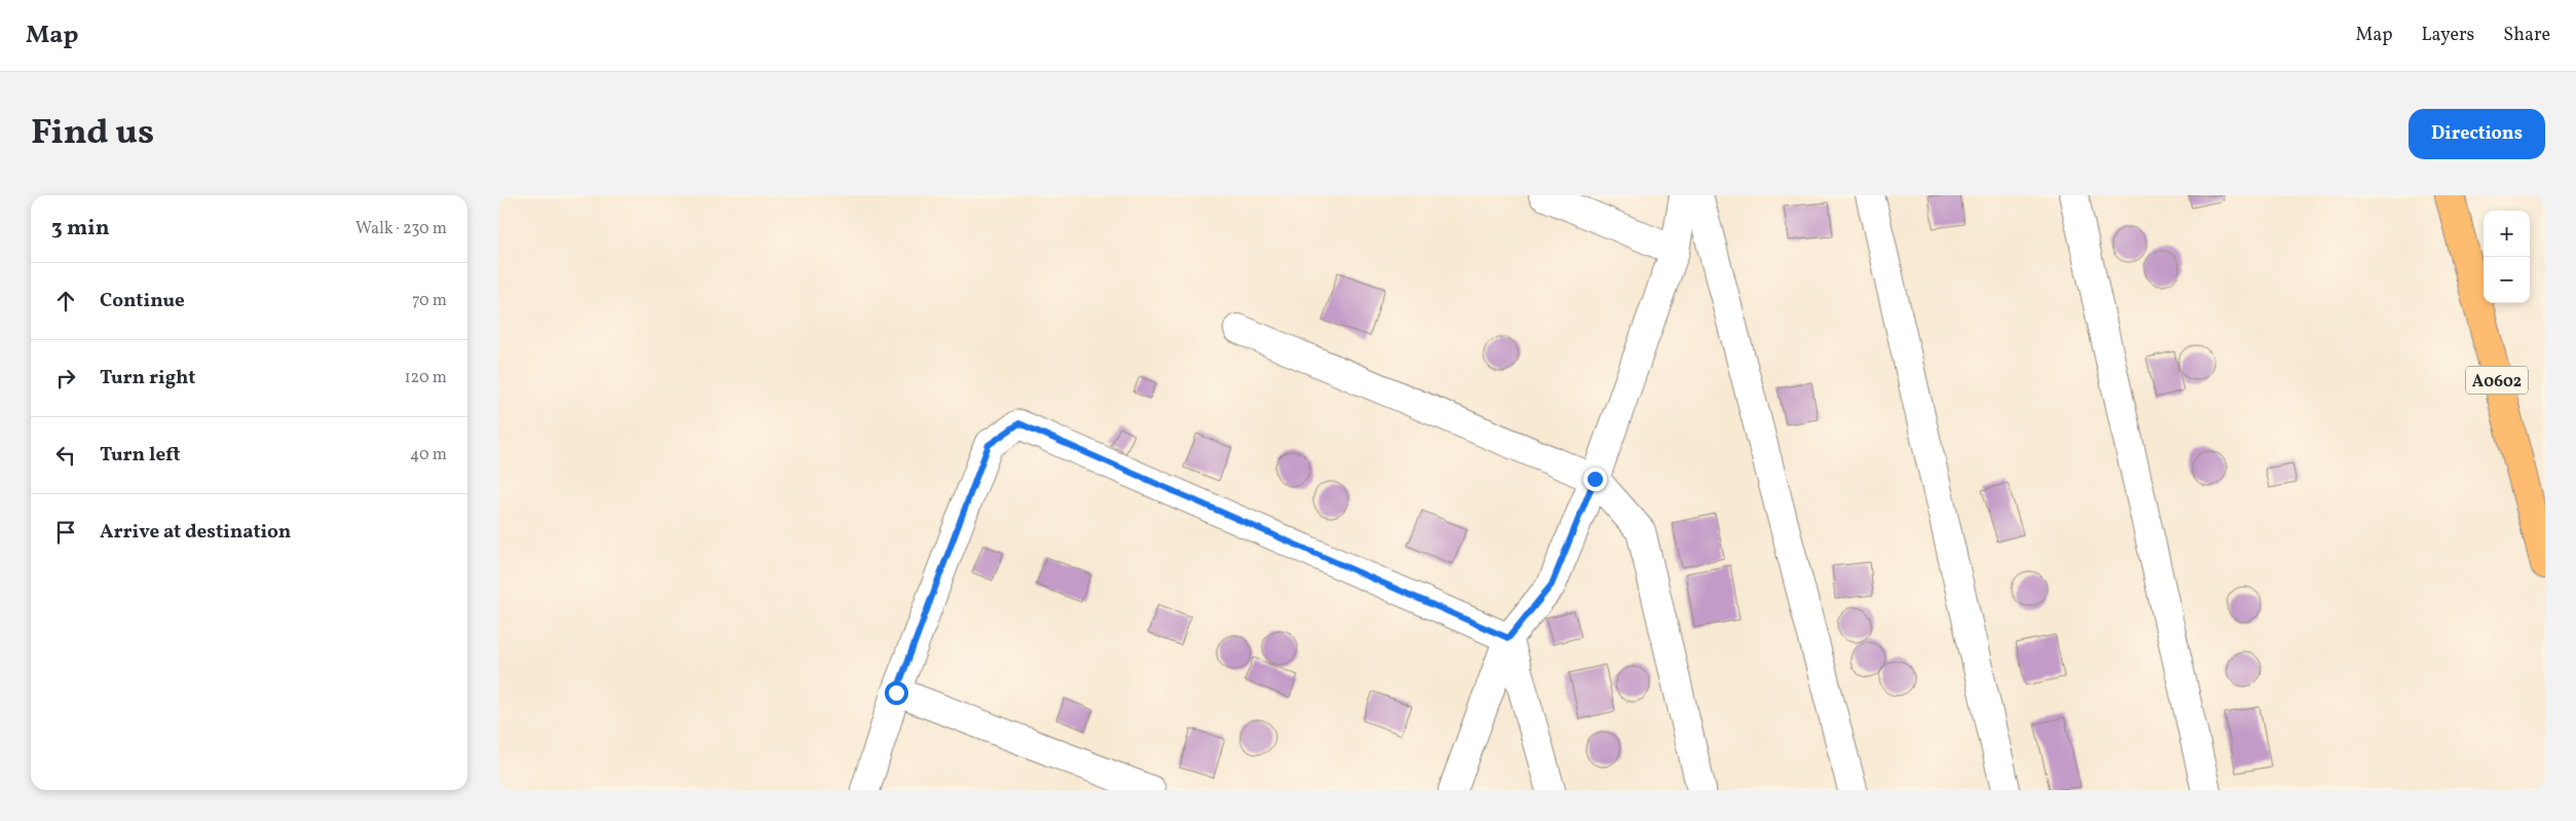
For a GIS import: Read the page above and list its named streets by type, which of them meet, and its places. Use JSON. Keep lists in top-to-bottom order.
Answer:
{
  "streets": {
    "highway": ["A0602"]
  },
  "page": {
    "header": "Map",
    "nav": ["Map", "Layers", "Share"],
    "title": "Find us",
    "buttons": "Directions",
    "heading": ["3 min", "Walk · 230 m"],
    "map_buttons": ["+", "−"],
    "list": [
      ["Continue", "70 m"],
      ["Turn right", "120 m"],
      ["Turn left", "40 m"],
      "Arrive at destination"
    ]
  }
}
